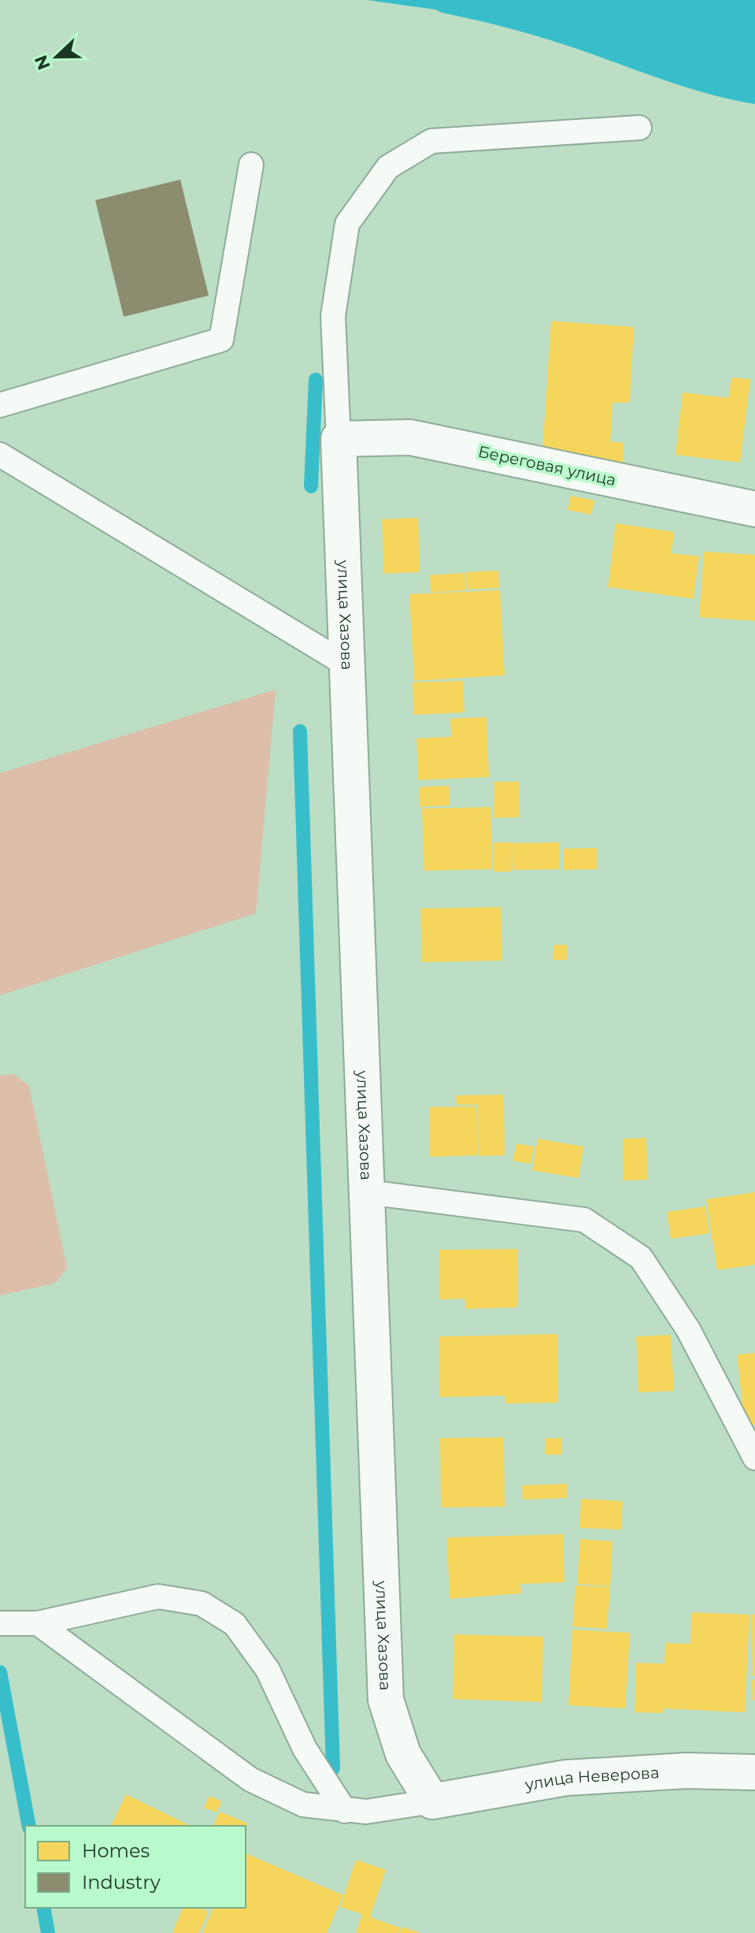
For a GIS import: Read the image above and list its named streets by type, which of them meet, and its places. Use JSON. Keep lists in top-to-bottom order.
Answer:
{
  "streets": {
    "street": ["Береговая улица", "улица Хазова", "улица Неверова"]
  },
  "crossings": [
    ["Береговая улица", "улица Хазова"],
    ["улица Хазова", "улица Неверова"]
  ],
  "legend": ["Homes", "Industry"],
  "north": "left"
}
